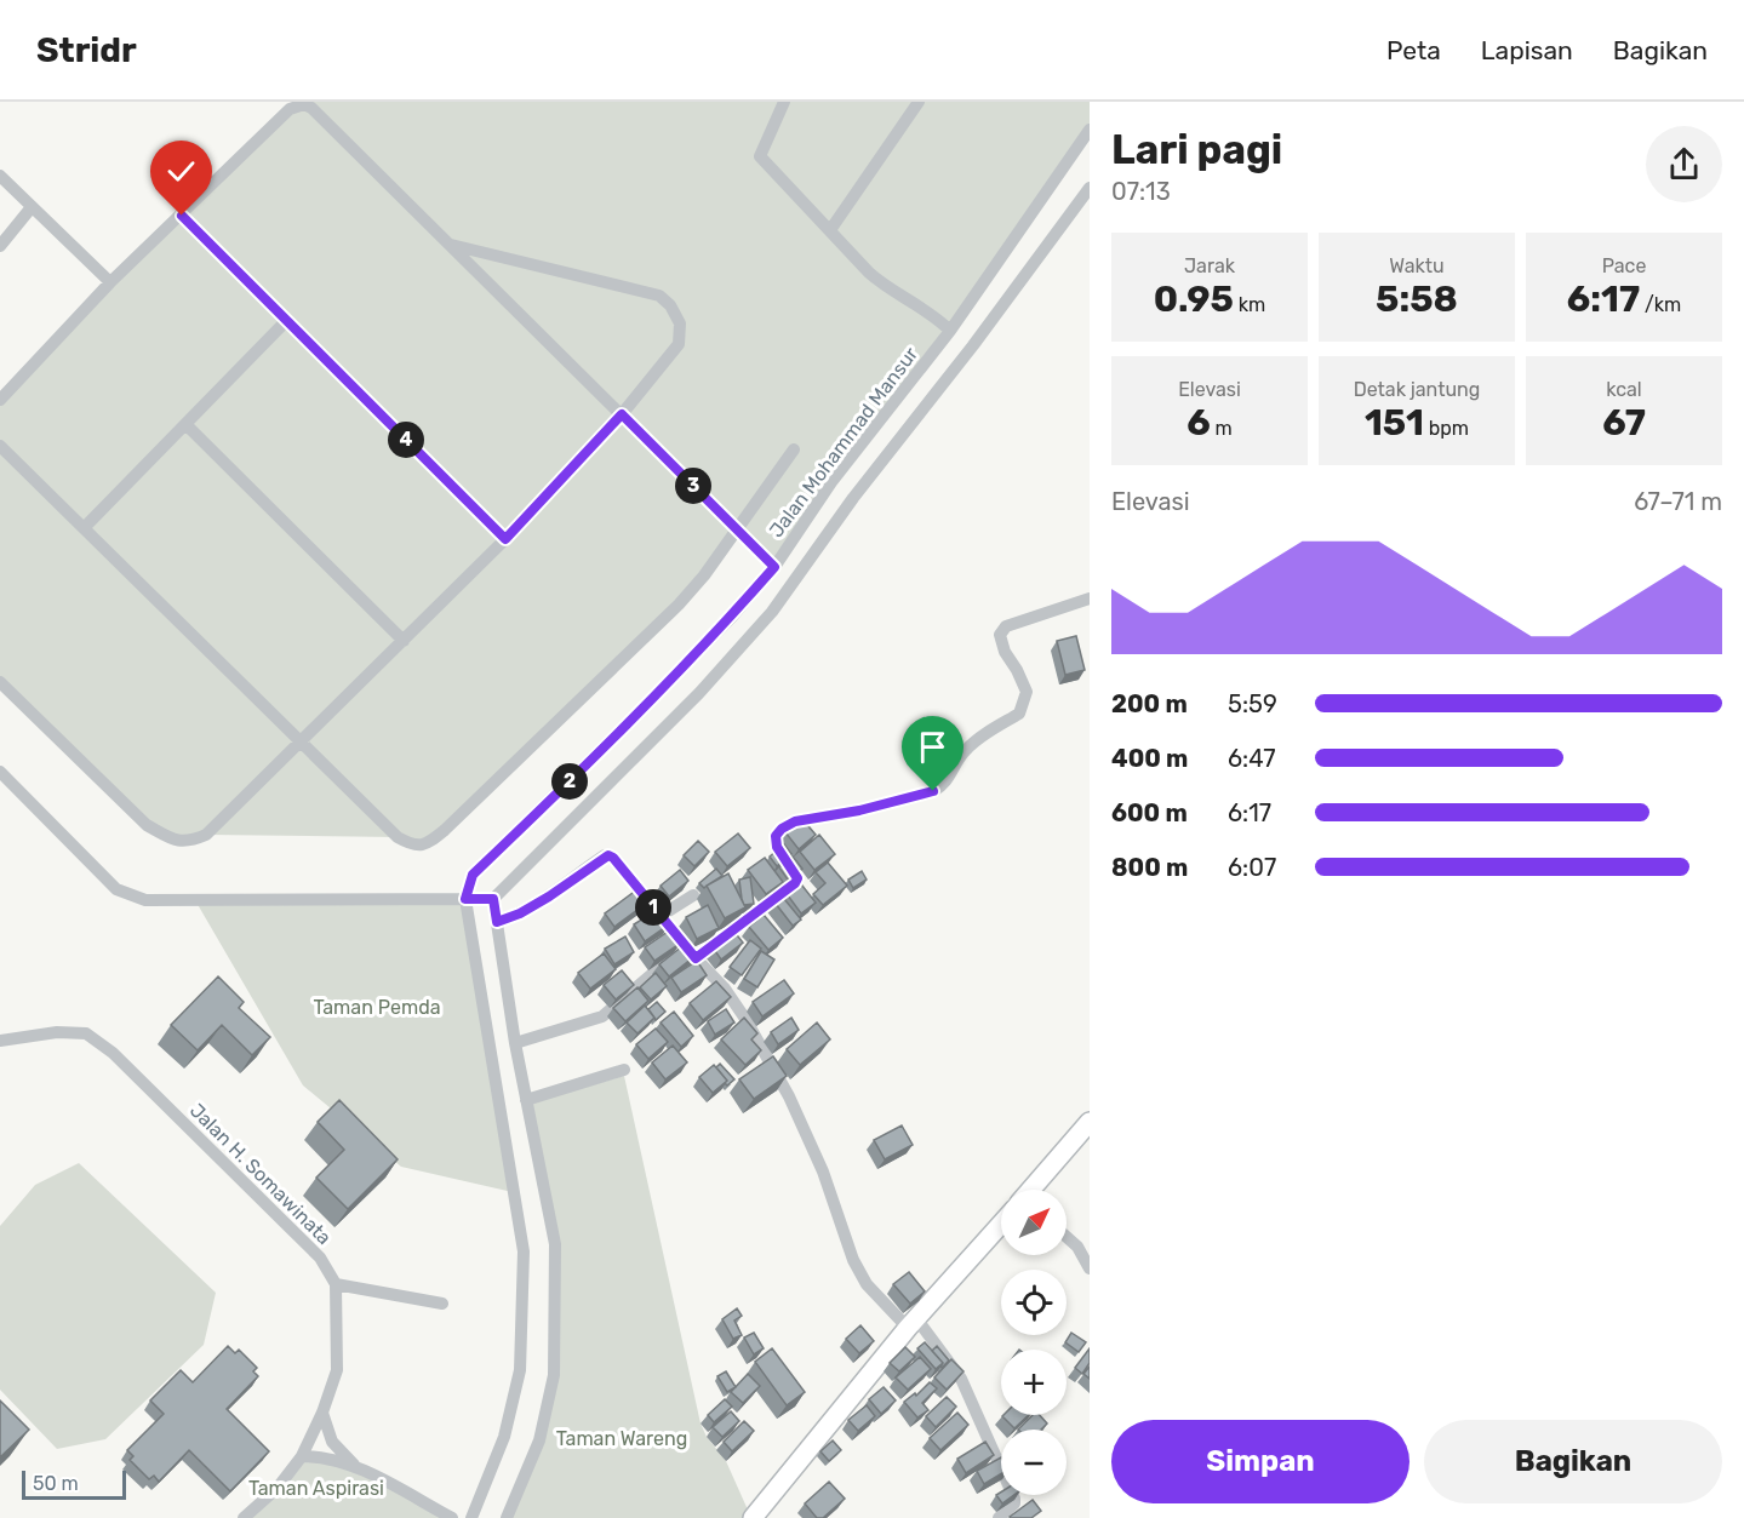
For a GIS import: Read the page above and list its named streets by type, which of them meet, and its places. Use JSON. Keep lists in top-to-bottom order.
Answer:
{
  "streets": {
    "street": ["Jalan Mohammad Mansur", "Jalan H. Somawinata"]
  },
  "parks": ["Taman Pemda", "Taman Wareng", "Taman Aspirasi"],
  "scale_bar": "50 m",
  "north": "top right",
  "page": {
    "header": "Stridr",
    "nav": ["Peta", "Lapisan", "Bagikan"],
    "heading": ["Lari pagi", "07:13"],
    "stats": [
      ["Jarak", "0.95 km"],
      ["Waktu", "5:58"],
      ["Pace", "6:17 /km"],
      ["Elevasi", "6 m"],
      ["Detak jantung", "151 bpm"],
      ["kcal", "67"]
    ],
    "pins": [
      "4",
      "3",
      "2",
      "1"
    ],
    "chart": ["Elevasi", "67–71 m"],
    "list": [
      {
        "name": "200 m",
        "note": "5:59"
      },
      {
        "name": "400 m",
        "note": "6:47"
      },
      {
        "name": "600 m",
        "note": "6:17"
      },
      {
        "name": "800 m",
        "note": "6:07"
      }
    ],
    "map_buttons": ["+", "−"],
    "buttons": ["Simpan", "Bagikan"],
    "scale": "50 m"
  }
}
